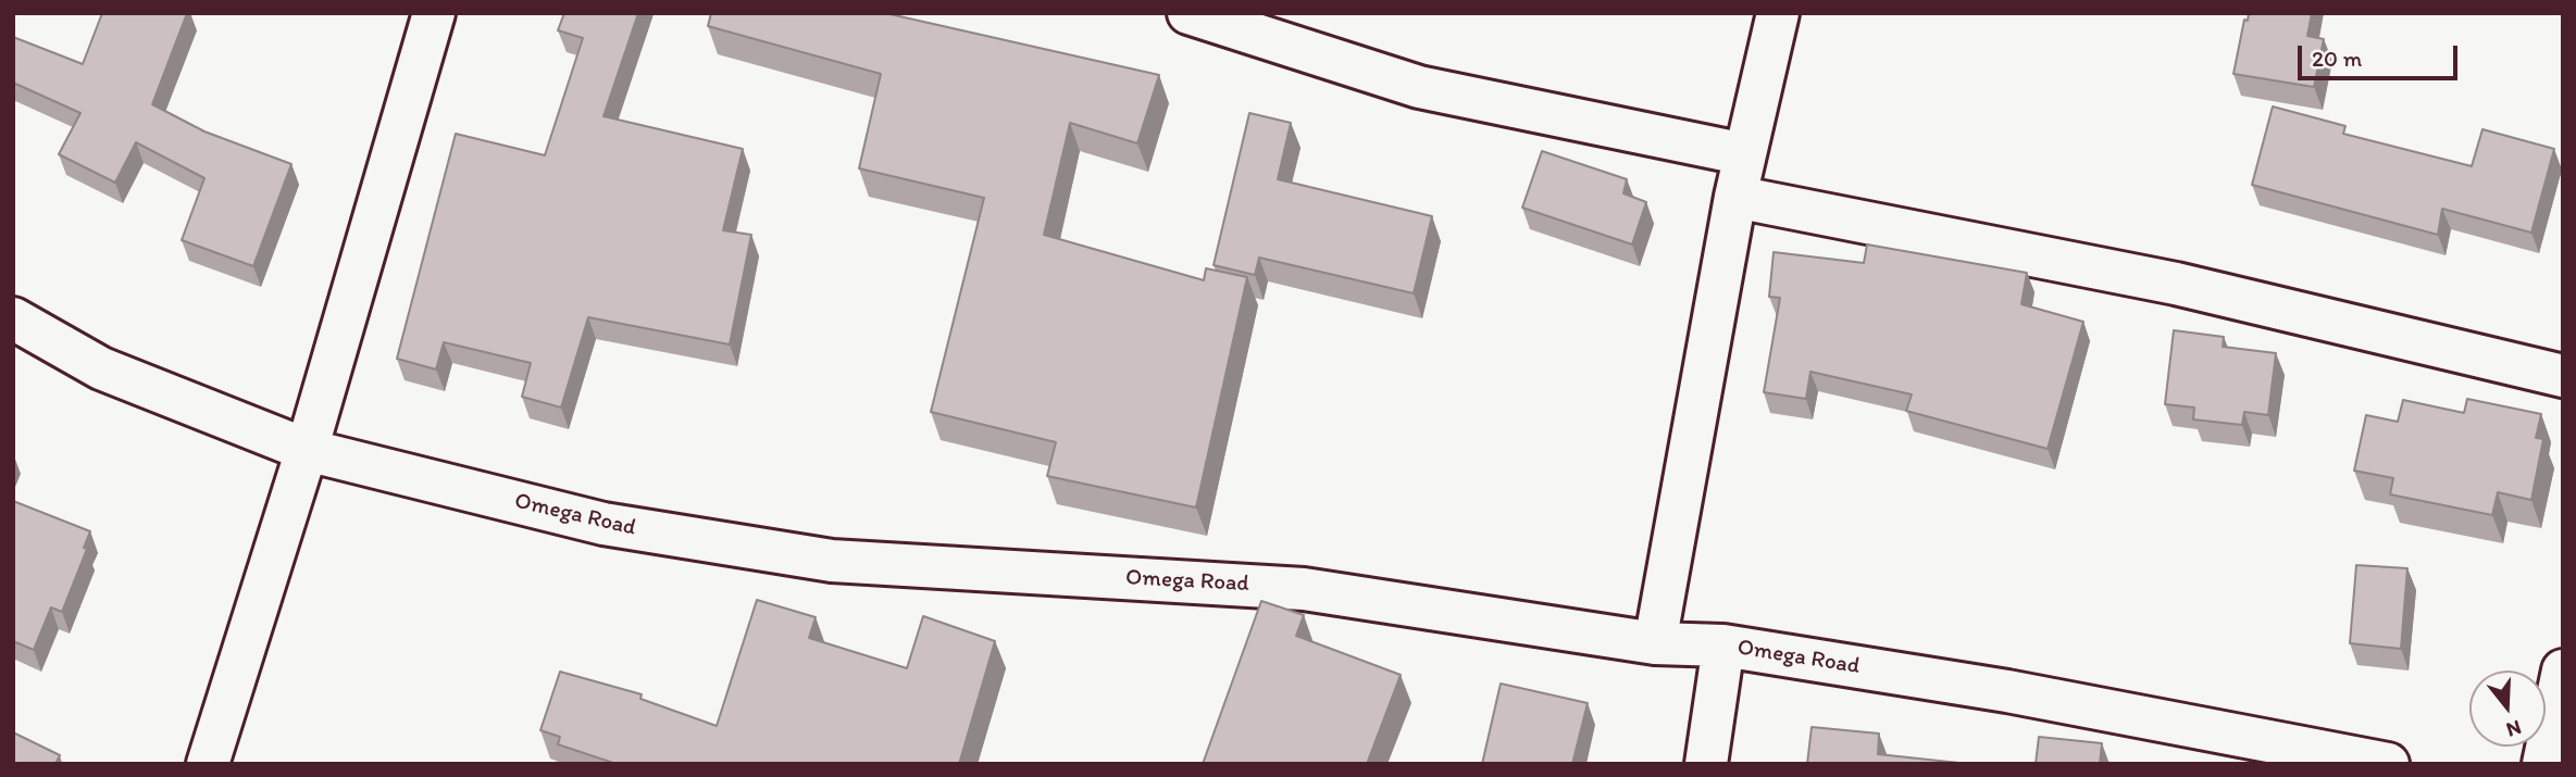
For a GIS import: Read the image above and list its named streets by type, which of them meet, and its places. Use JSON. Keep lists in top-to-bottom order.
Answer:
{
  "streets": {
    "street": ["Omega Road"]
  },
  "scale_bar": "20 m",
  "north": "bottom"
}
